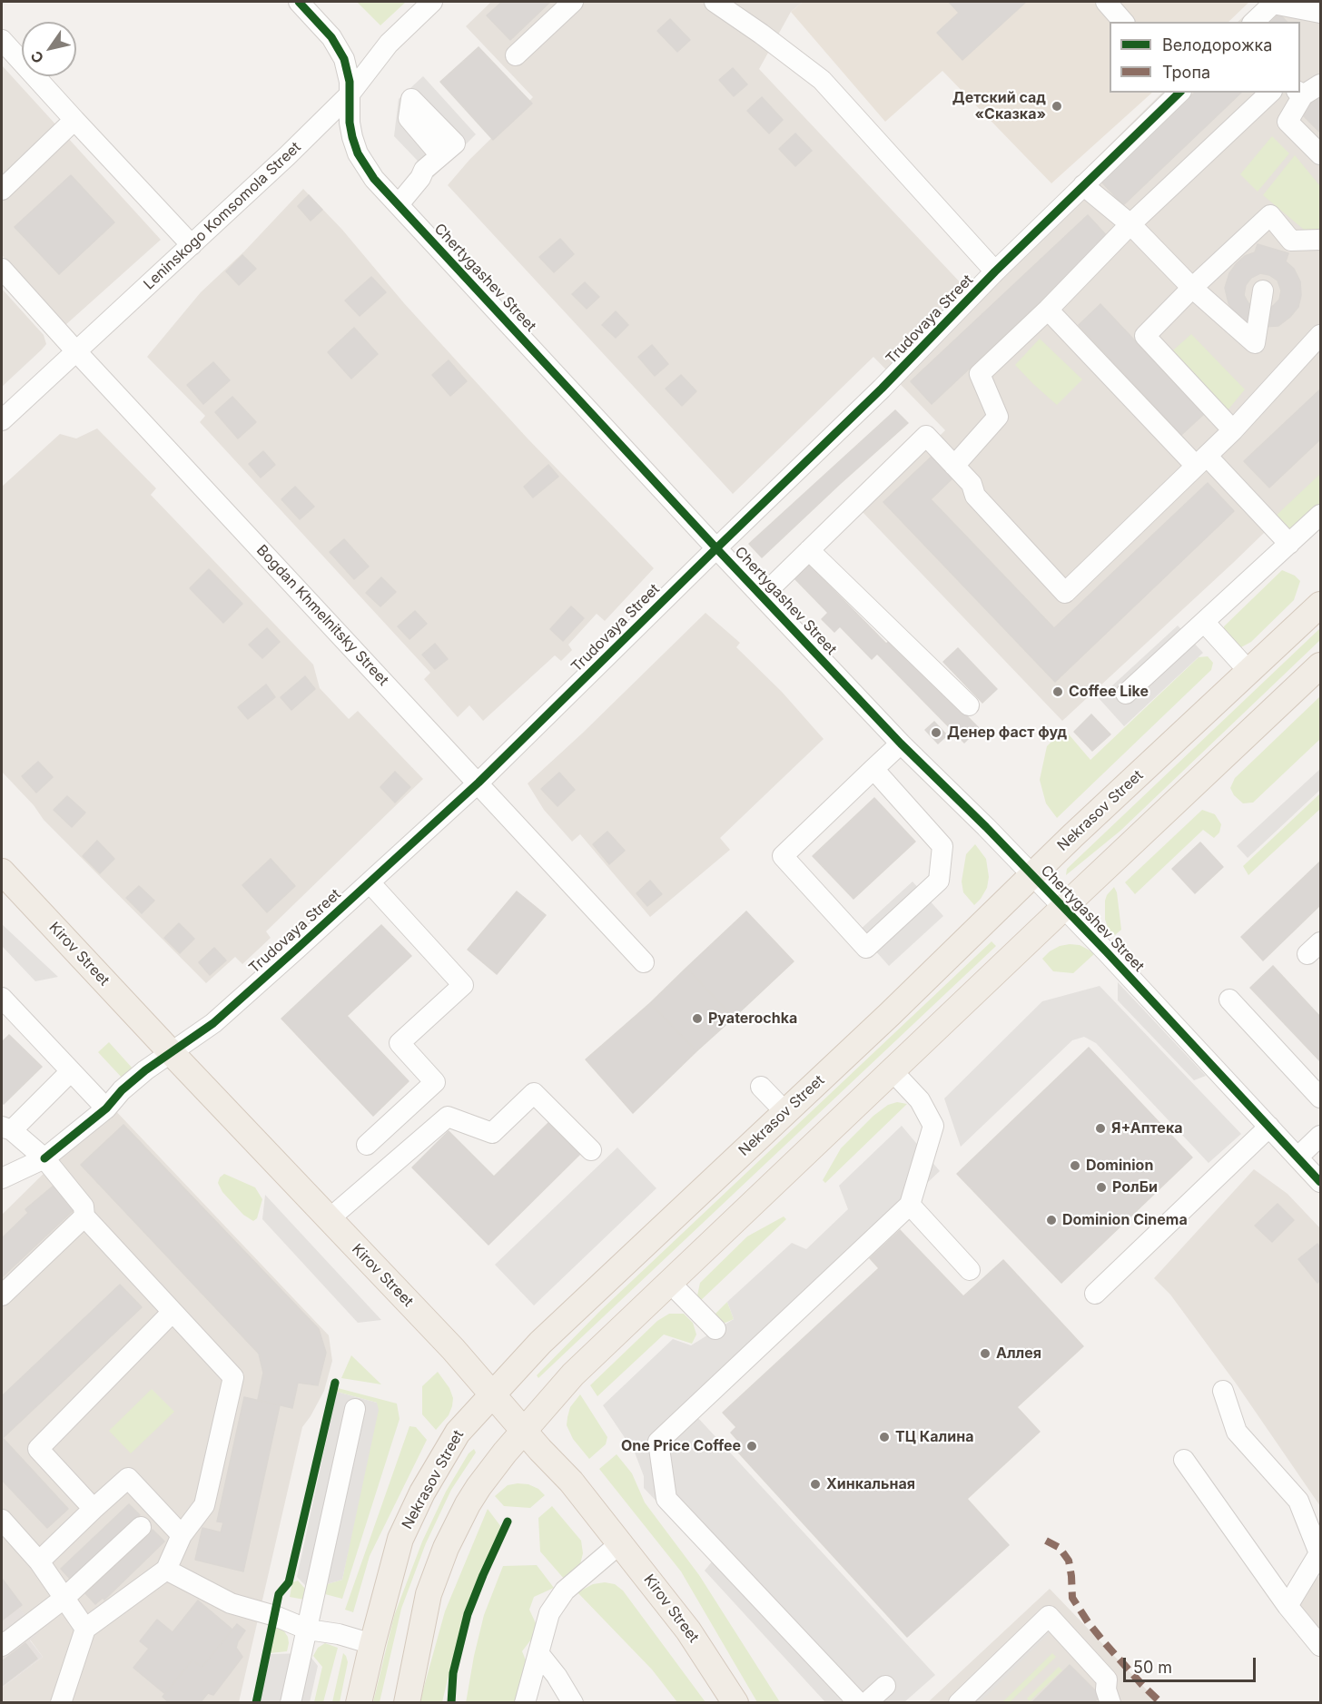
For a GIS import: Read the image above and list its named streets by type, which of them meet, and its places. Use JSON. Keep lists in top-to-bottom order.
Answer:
{
  "streets": {
    "main road": ["Nekrasov Street", "Kirov Street"],
    "street": [
      "Leninskogo Komsomola Street",
      "Chertygashev Street",
      "Trudovaya Street",
      "Bogdan Khmelnitsky Street"
    ]
  },
  "crossings": [
    ["Leninskogo Komsomola Street", "Chertygashev Street"],
    ["Leninskogo Komsomola Street", "Bogdan Khmelnitsky Street"],
    ["Chertygashev Street", "Trudovaya Street"],
    ["Chertygashev Street", "Nekrasov Street"],
    ["Trudovaya Street", "Bogdan Khmelnitsky Street"],
    ["Trudovaya Street", "Kirov Street"],
    ["Nekrasov Street", "Kirov Street"]
  ],
  "places": [
    "Детский сад «Сказка»",
    "Coffee Like",
    "Денер фаст фуд",
    "Pyaterochka",
    "Я+Аптека",
    "Dominion",
    "РолБи",
    "Dominion Cinema",
    "Аллея",
    "ТЦ Калина",
    "One Price Coffee",
    "Хинкальная"
  ],
  "legend": ["Велодорожка", "Тропа"],
  "scale_bar": "50 m",
  "north": "bottom left"
}
